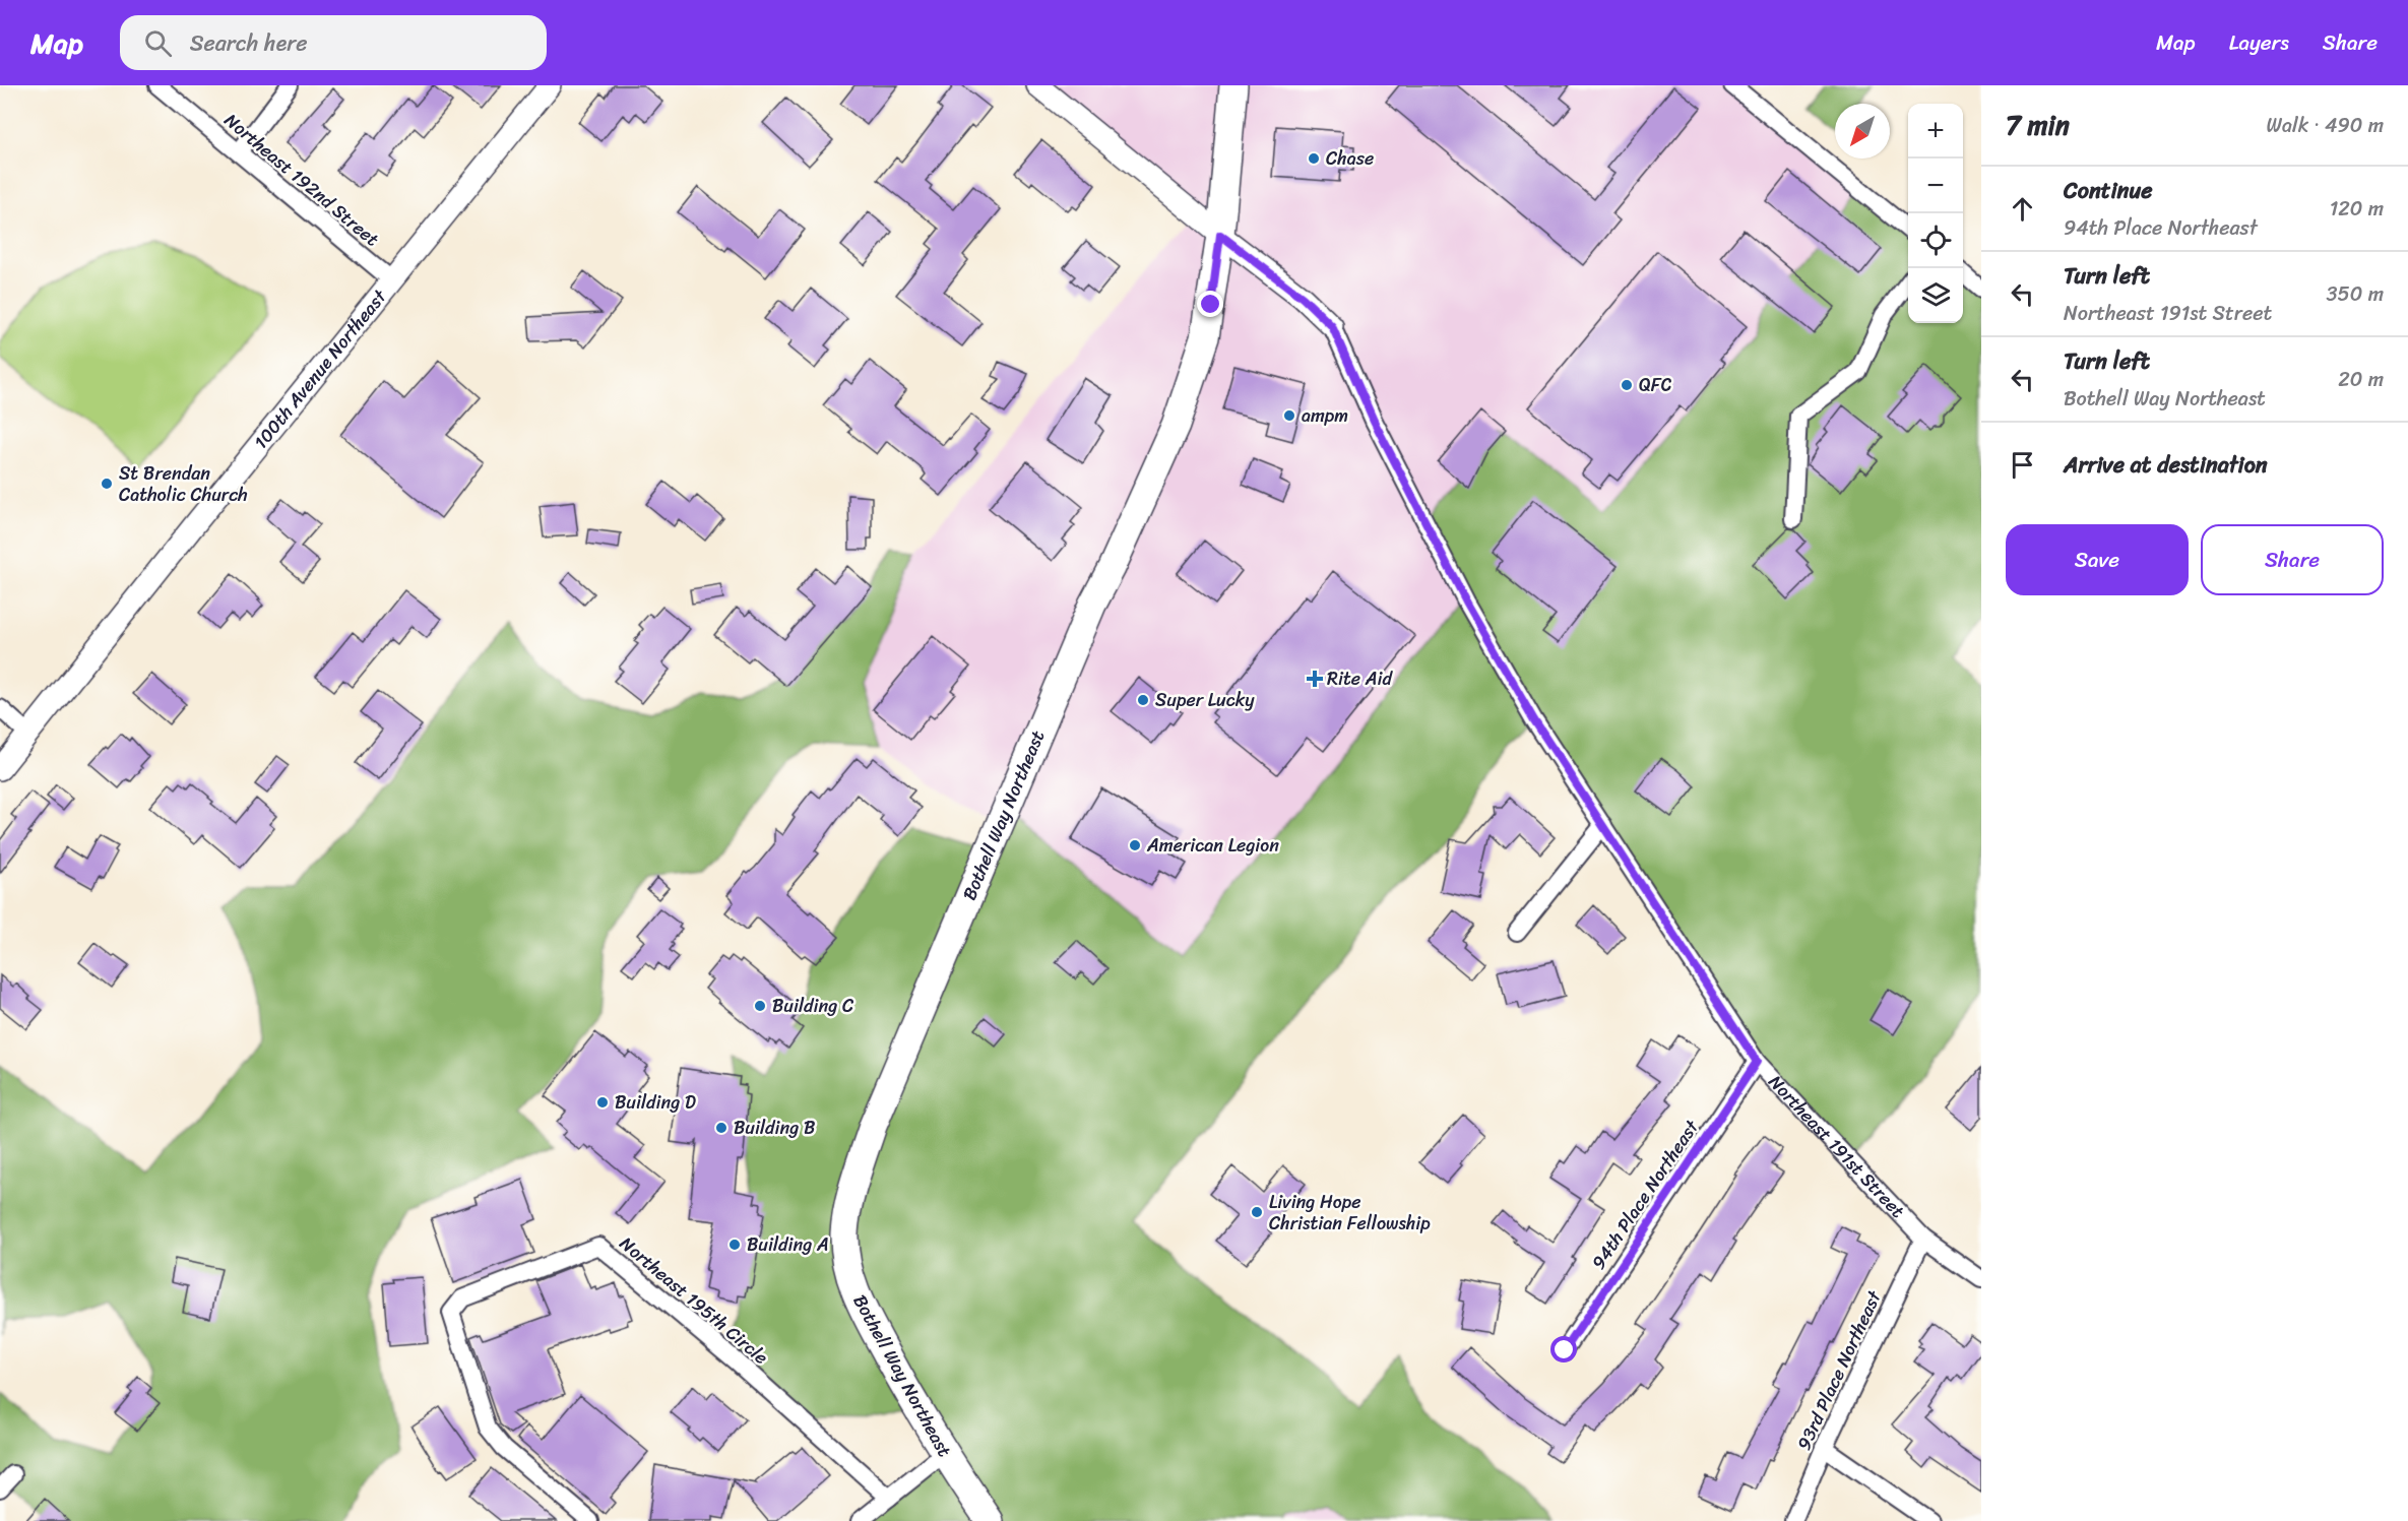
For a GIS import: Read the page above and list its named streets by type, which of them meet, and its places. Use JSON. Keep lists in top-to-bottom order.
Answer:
{
  "streets": {
    "main road": ["Bothell Way Northeast"],
    "street": [
      "Northeast 192nd Street",
      "100th Avenue Northeast",
      "Northeast 191st Street",
      "94th Place Northeast",
      "Northeast 195th Circle",
      "93rd Place Northeast"
    ]
  },
  "crossings": [
    ["Northeast 192nd Street", "100th Avenue Northeast"],
    ["Bothell Way Northeast", "Northeast 191st Street"],
    ["Northeast 191st Street", "94th Place Northeast"],
    ["Northeast 191st Street", "93rd Place Northeast"]
  ],
  "places": {
    "other": [
      "Chase",
      "QFC",
      "ampm",
      "St Brendan Catholic Church",
      "Super Lucky",
      "American Legion",
      "Building C",
      "Building D",
      "Building B",
      "Living Hope Christian Fellowship",
      "Building A"
    ],
    "health": ["Rite Aid"]
  },
  "north": "bottom left",
  "page": {
    "header": "Map",
    "search": "Search here",
    "nav": ["Map", "Layers", "Share"],
    "heading": ["7 min", "Walk · 490 m"],
    "map_buttons": ["+", "−"],
    "list": [
      ["Continue", "94th Place Northeast", "120 m"],
      ["Turn left", "Northeast 191st Street", "350 m"],
      ["Turn left", "Bothell Way Northeast", "20 m"],
      "Arrive at destination"
    ],
    "buttons": ["Save", "Share"]
  }
}
